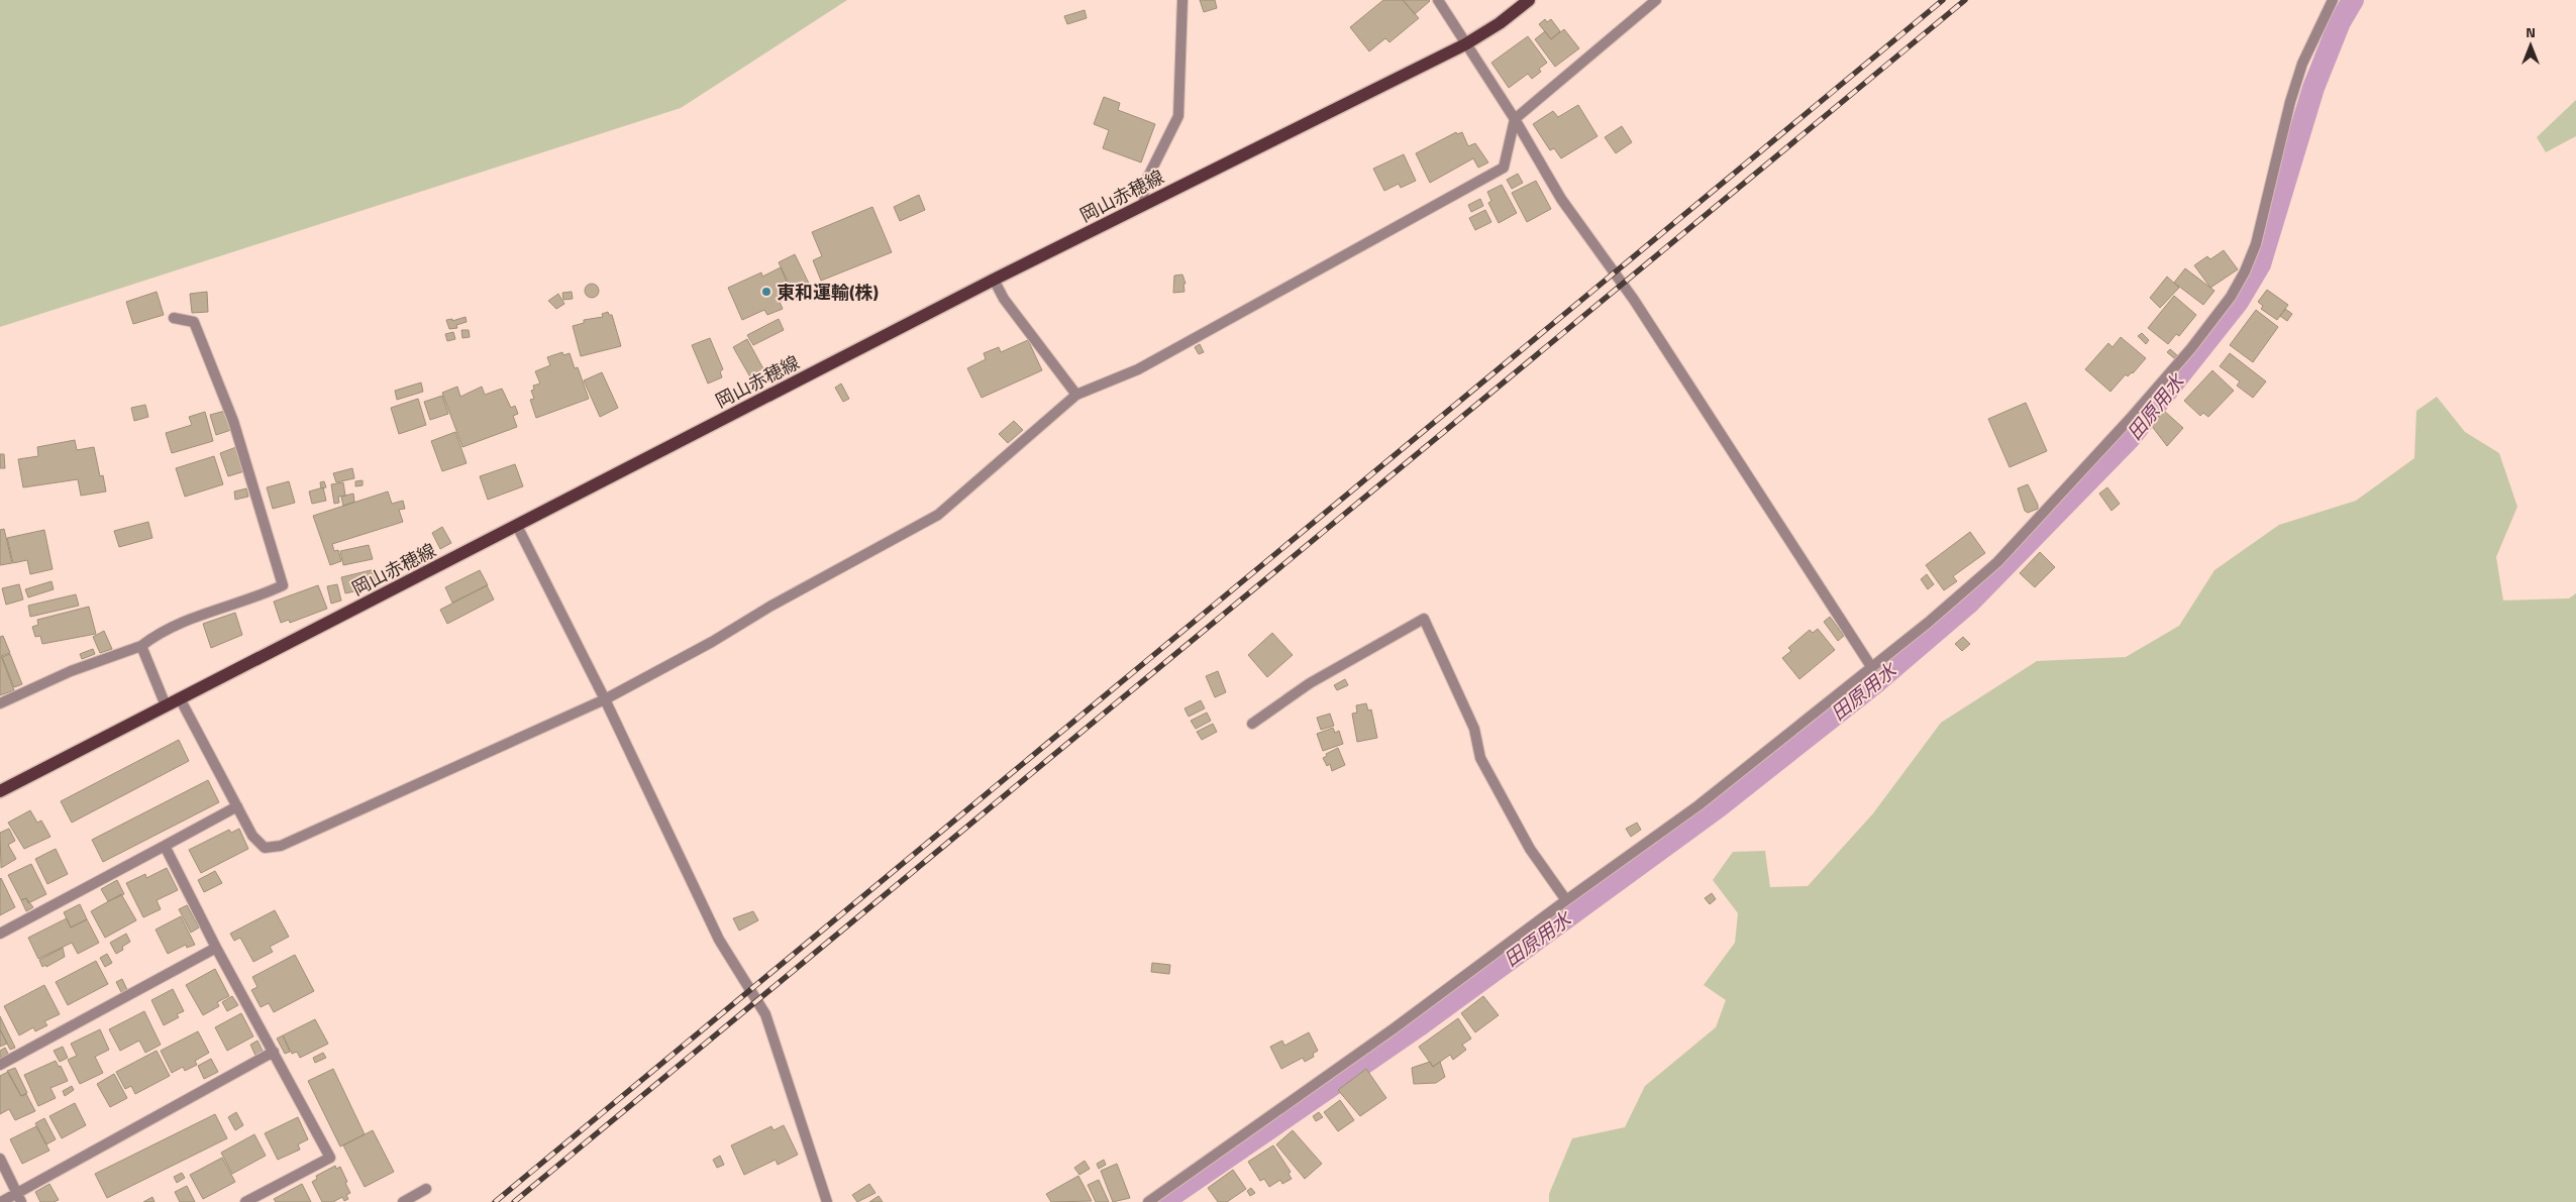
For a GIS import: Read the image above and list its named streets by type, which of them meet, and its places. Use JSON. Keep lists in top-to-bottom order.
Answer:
{
  "streets": {
    "main road": ["岡山赤穂線"]
  },
  "water": ["田原用水"],
  "places": ["東和運輸(株)"],
  "north": "top"
}
